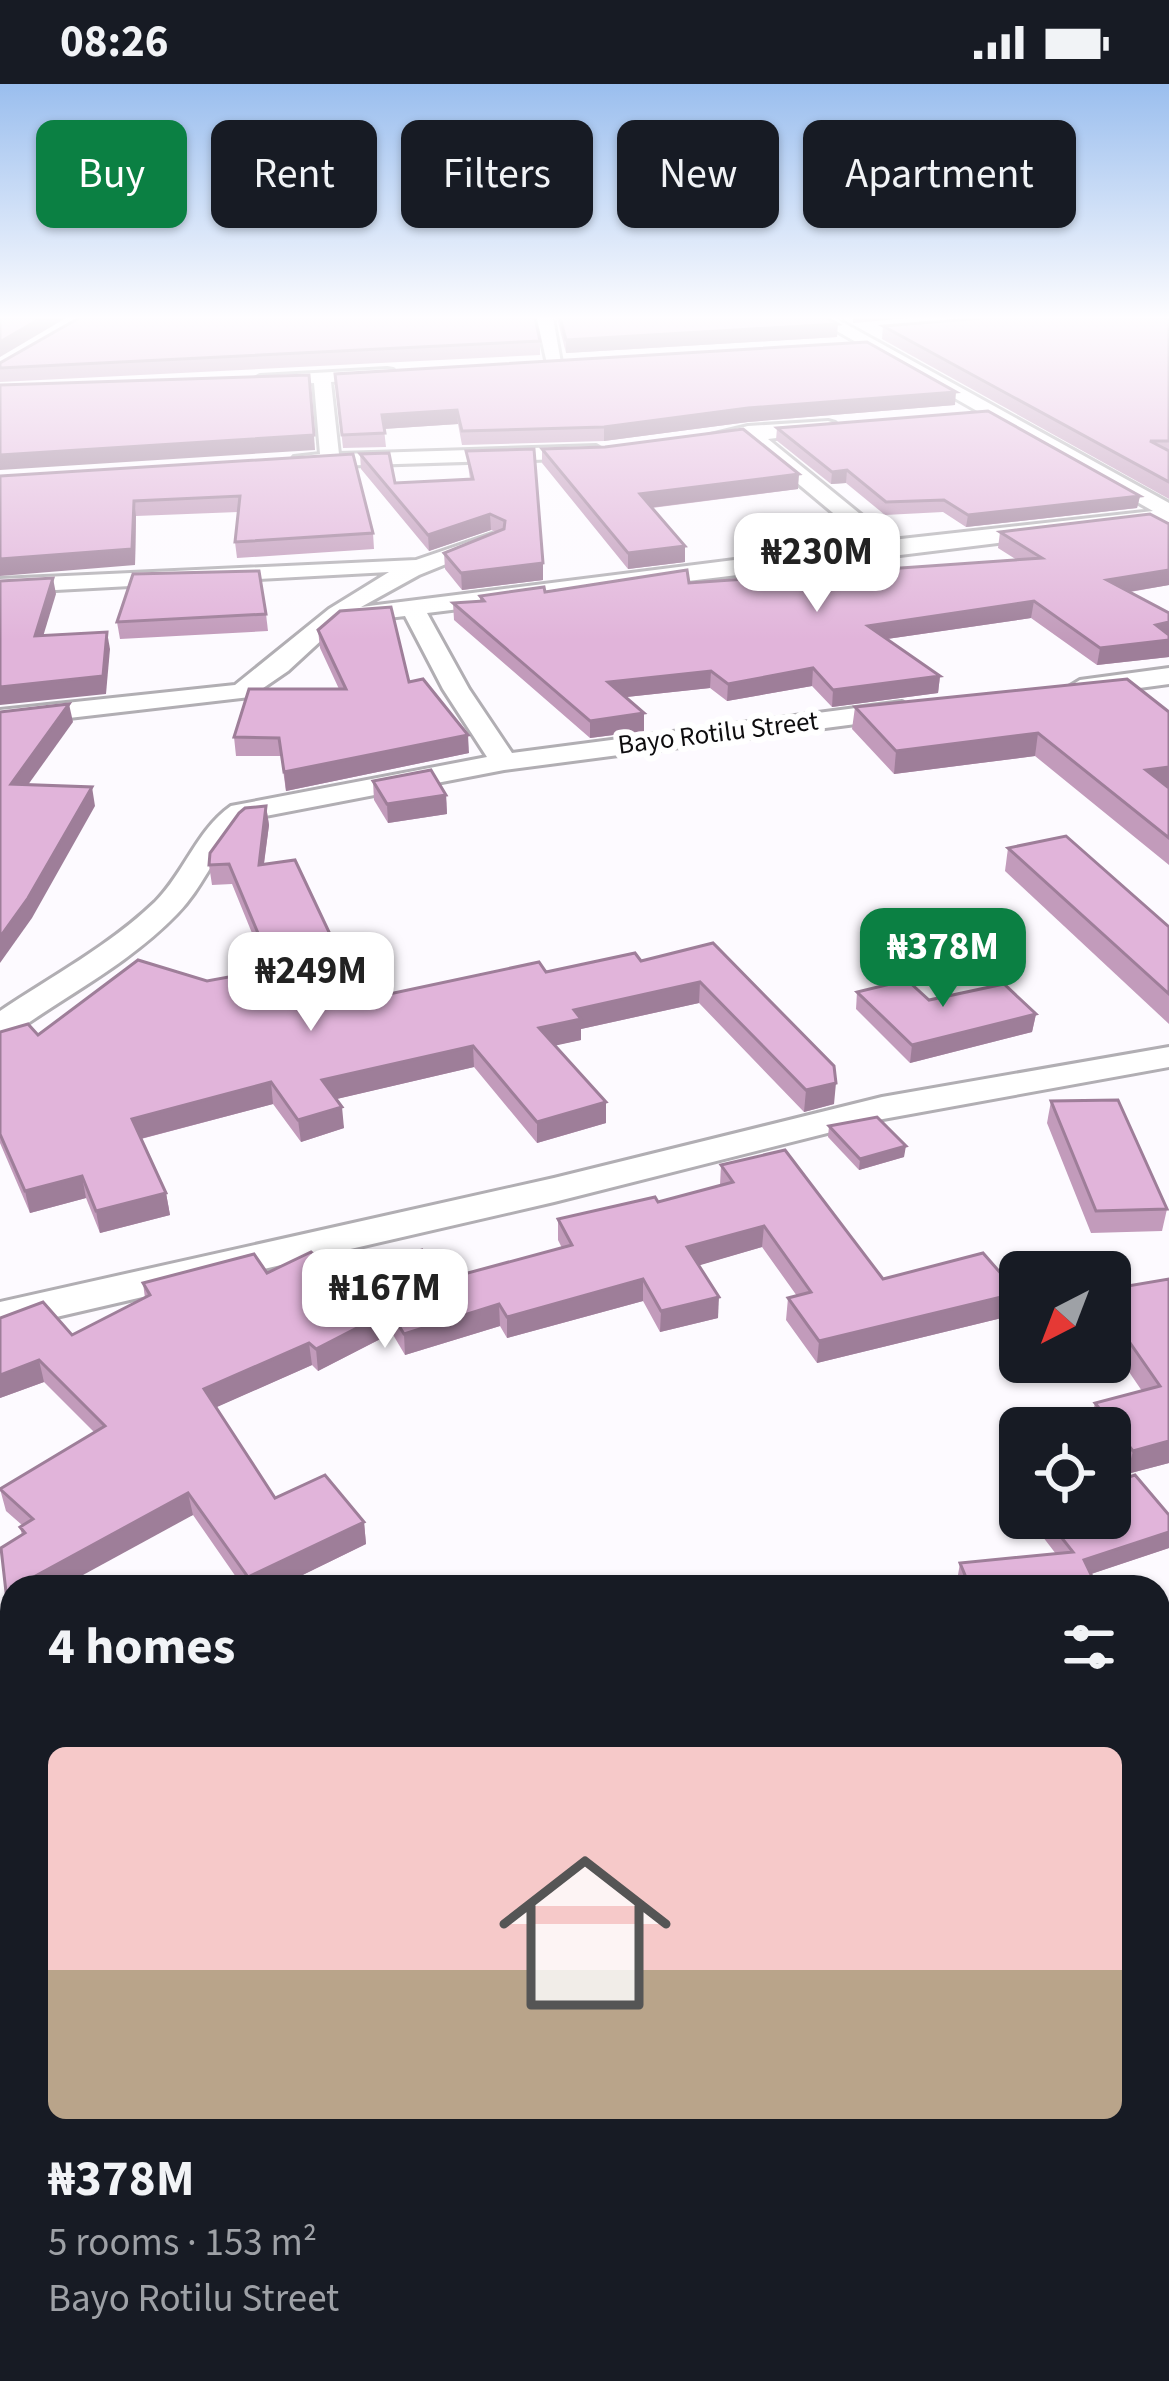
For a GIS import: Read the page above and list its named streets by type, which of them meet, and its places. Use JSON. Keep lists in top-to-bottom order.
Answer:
{
  "streets": {
    "street": ["Bayo Rotilu Street"]
  },
  "north": "bottom left",
  "page": {
    "status": "08:26",
    "chip": [
      "Buy",
      "Rent",
      "Filters",
      "New",
      "Apartment"
    ],
    "price": [
      "₦230M",
      "₦378M",
      "₦249M",
      "₦167M"
    ],
    "heading": "4 homes",
    "list": [
      {
        "name": "₦378M",
        "note": "5 rooms · 153 m² · Bayo Rotilu Street"
      }
    ]
  }
}
